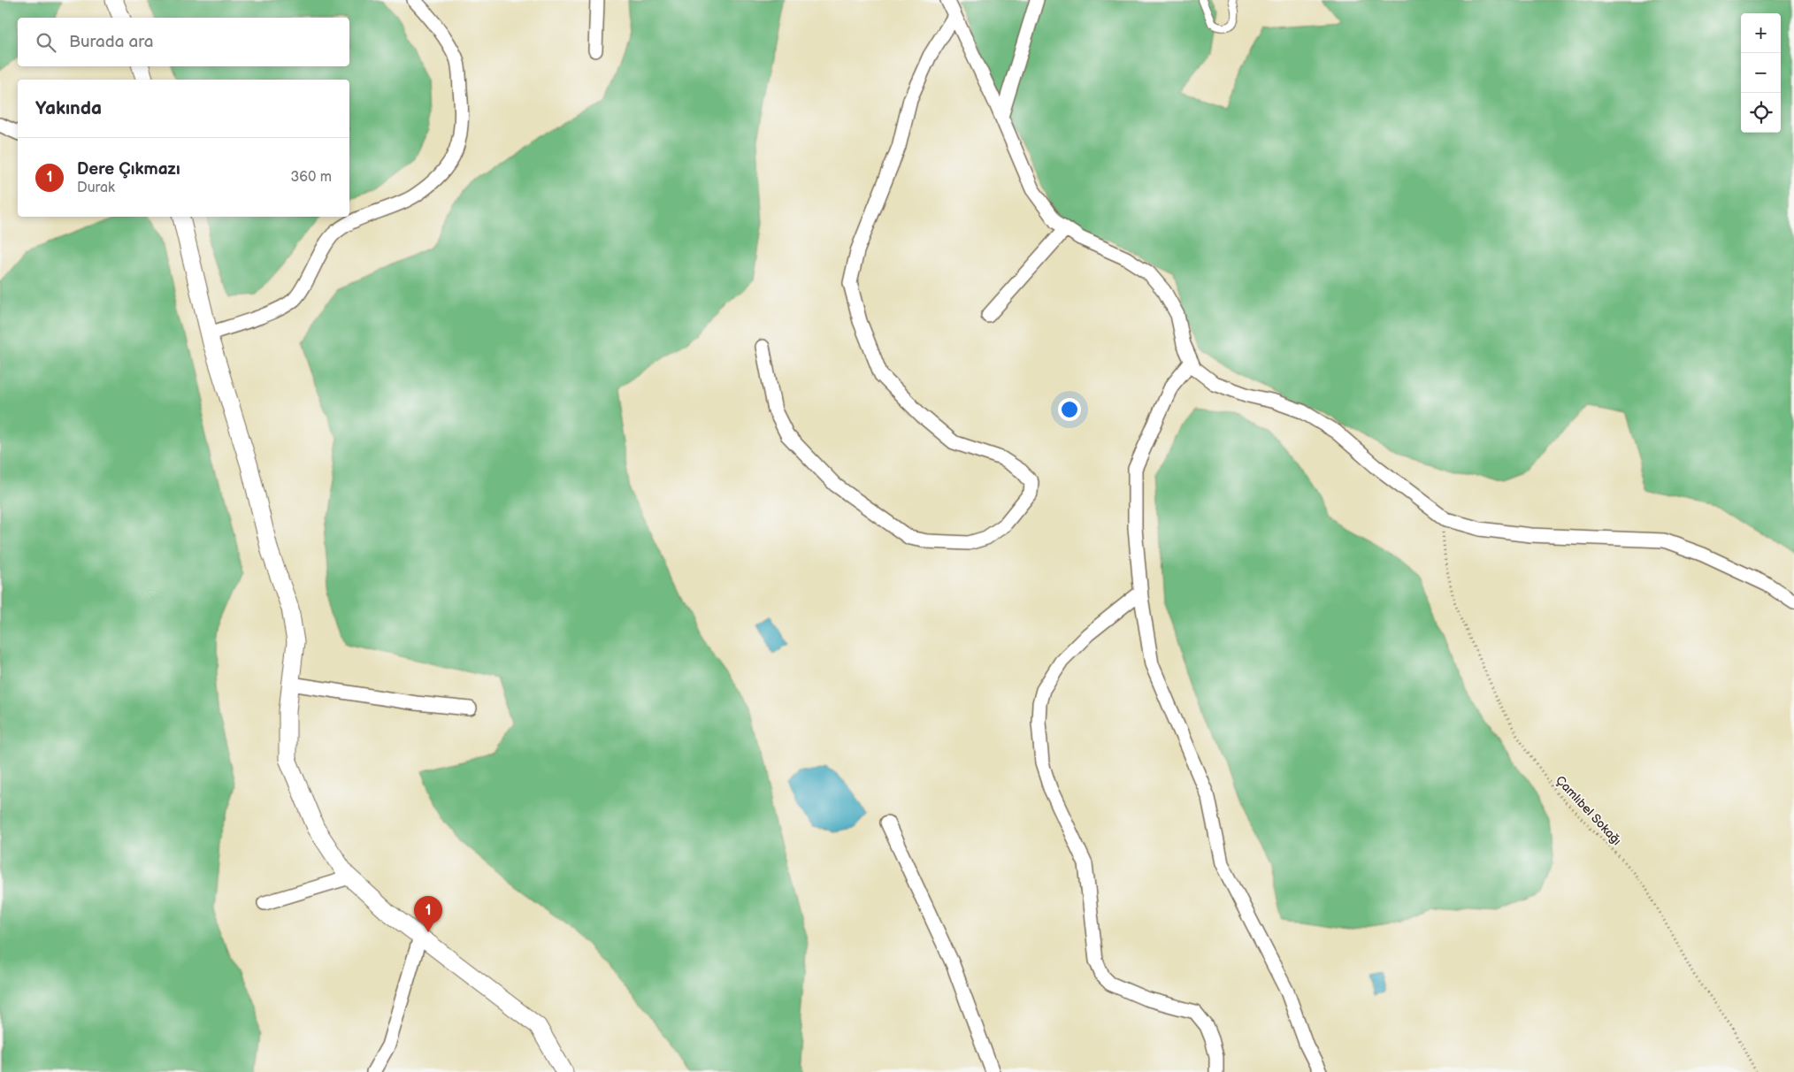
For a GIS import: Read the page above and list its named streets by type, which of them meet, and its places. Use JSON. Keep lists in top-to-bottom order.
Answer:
{
  "streets": {
    "path": ["Çamlıbel Sokağı"]
  },
  "page": {
    "map_buttons": ["+", "−"],
    "search": "Burada ara",
    "heading": "Yakında",
    "list": [
      {
        "mark": "1",
        "name": "Dere Çıkmazı",
        "note": "Durak",
        "value": "360 m"
      }
    ],
    "pins": "1"
  }
}
